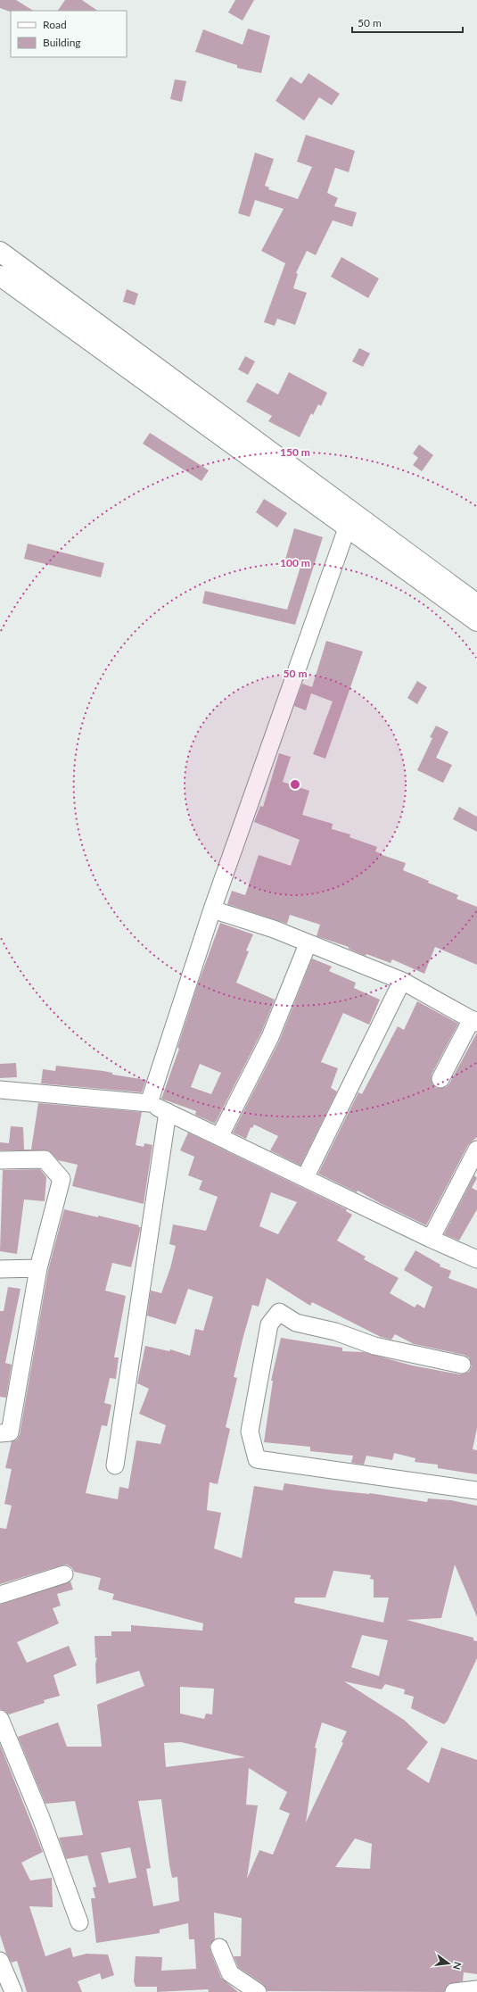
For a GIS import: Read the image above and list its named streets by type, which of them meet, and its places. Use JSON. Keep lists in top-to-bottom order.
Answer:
{
  "legend": ["Road", "Building"],
  "scale_bar": "50 m",
  "north": "right",
  "rings": ["150 m", "100 m", "50 m"]
}
